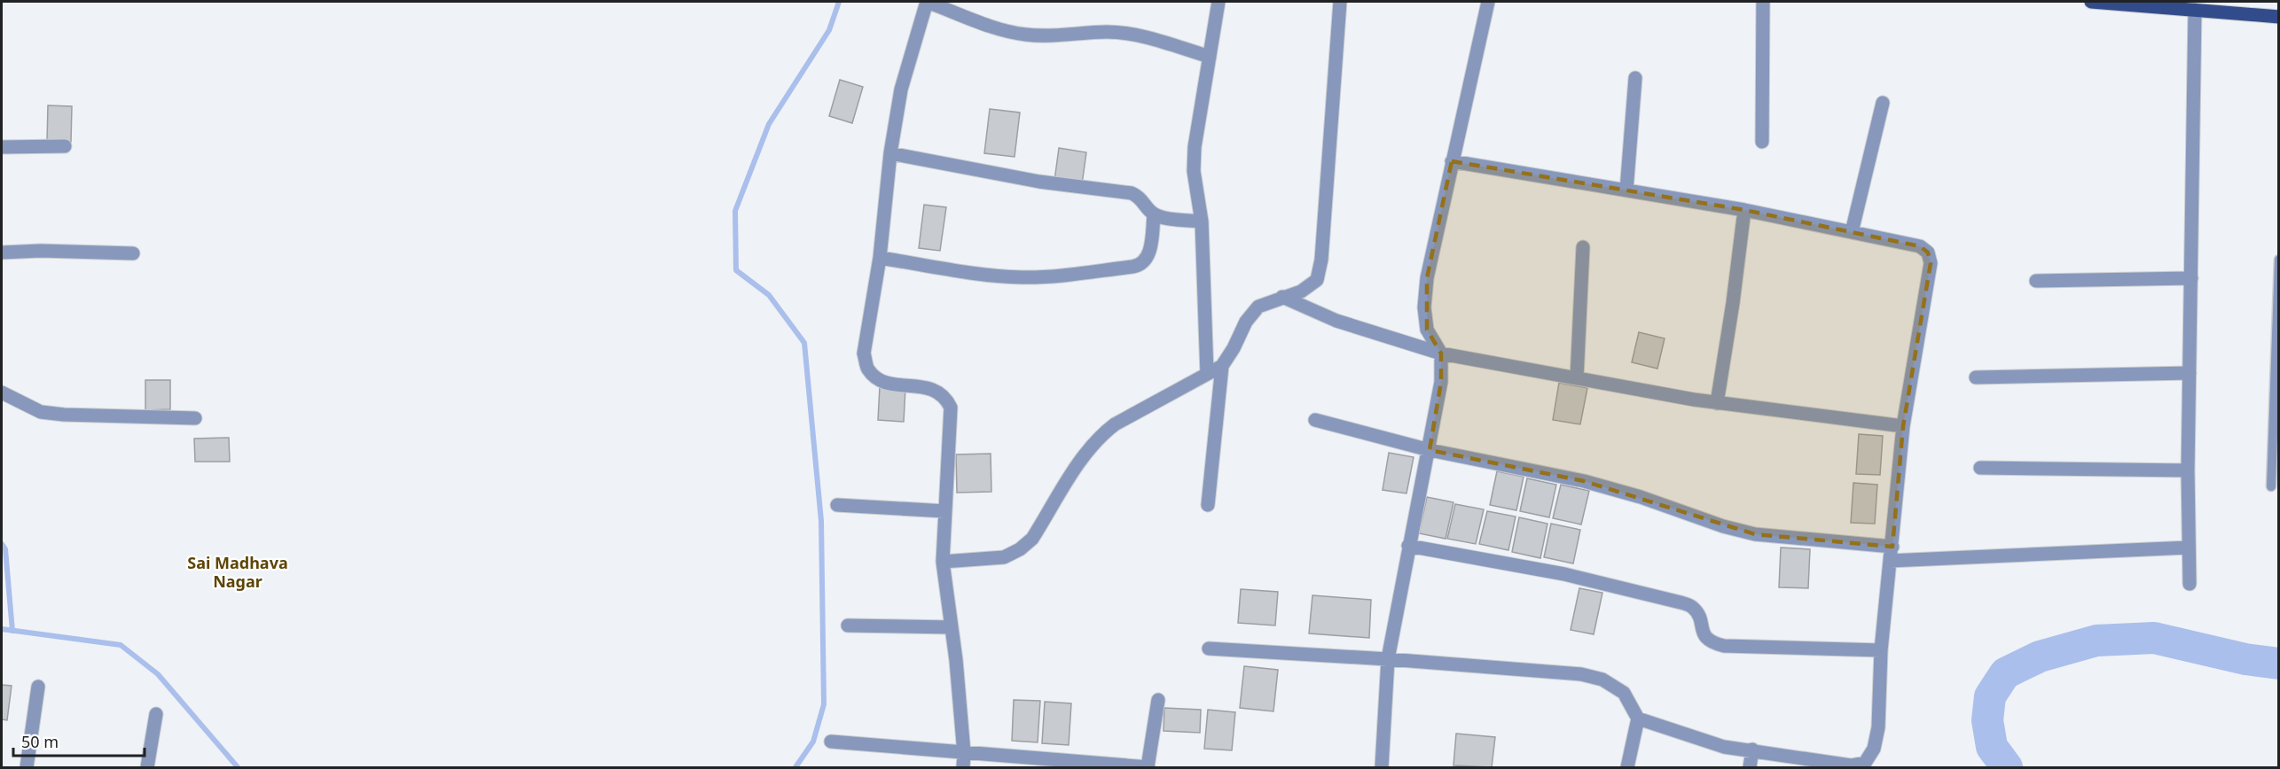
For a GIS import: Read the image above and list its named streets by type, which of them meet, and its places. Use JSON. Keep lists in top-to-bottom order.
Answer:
{
  "districts": ["Sai Madhava Nagar"],
  "scale_bar": "50 m"
}
